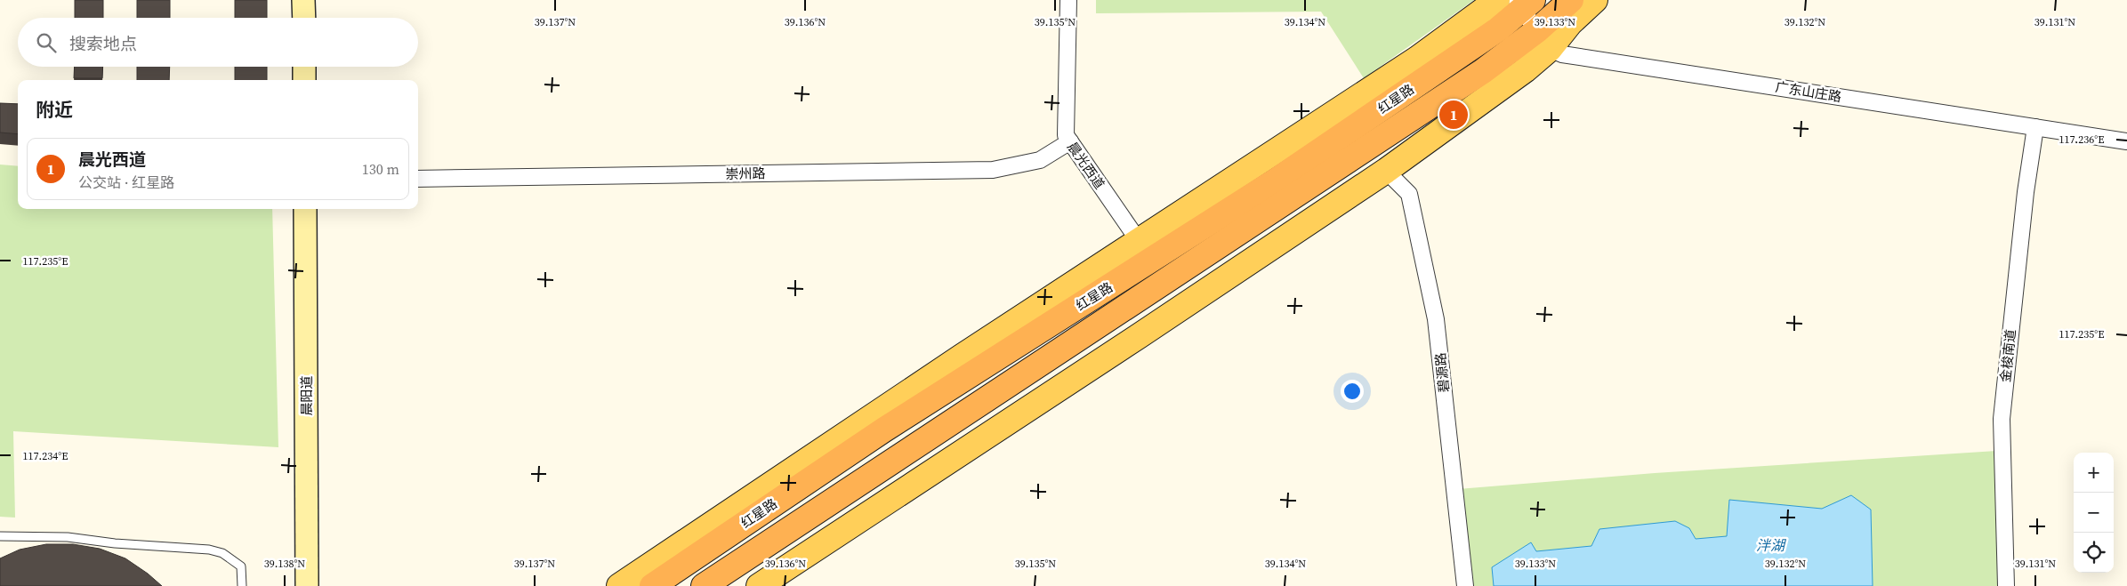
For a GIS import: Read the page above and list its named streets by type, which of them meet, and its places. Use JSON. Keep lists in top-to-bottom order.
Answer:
{
  "streets": {
    "highway": ["红星路"],
    "main road": ["晨阳道"],
    "street": [
      "广东山庄路",
      "晨光西道",
      "崇州路",
      "金梭南道",
      "碧源路"
    ]
  },
  "crossings": [
    ["广东山庄路", "红星路"],
    ["广东山庄路", "金梭南道"],
    ["晨光西道", "崇州路"]
  ],
  "water": ["泮湖"],
  "page": {
    "search": "搜索地点",
    "heading": "附近",
    "pins": "1",
    "list": [
      {
        "mark": "1",
        "name": "晨光西道",
        "note": "公交站 · 红星路",
        "value": "130 m"
      }
    ],
    "map_buttons": ["+", "−"]
  },
  "coordinates": [
    "39.137°N",
    "39.136°N",
    "39.135°N",
    "39.134°N",
    "39.133°N",
    "39.132°N",
    "39.131°N",
    "117.236°E",
    "117.235°E",
    "117.234°E",
    "39.138°N"
  ]
}
